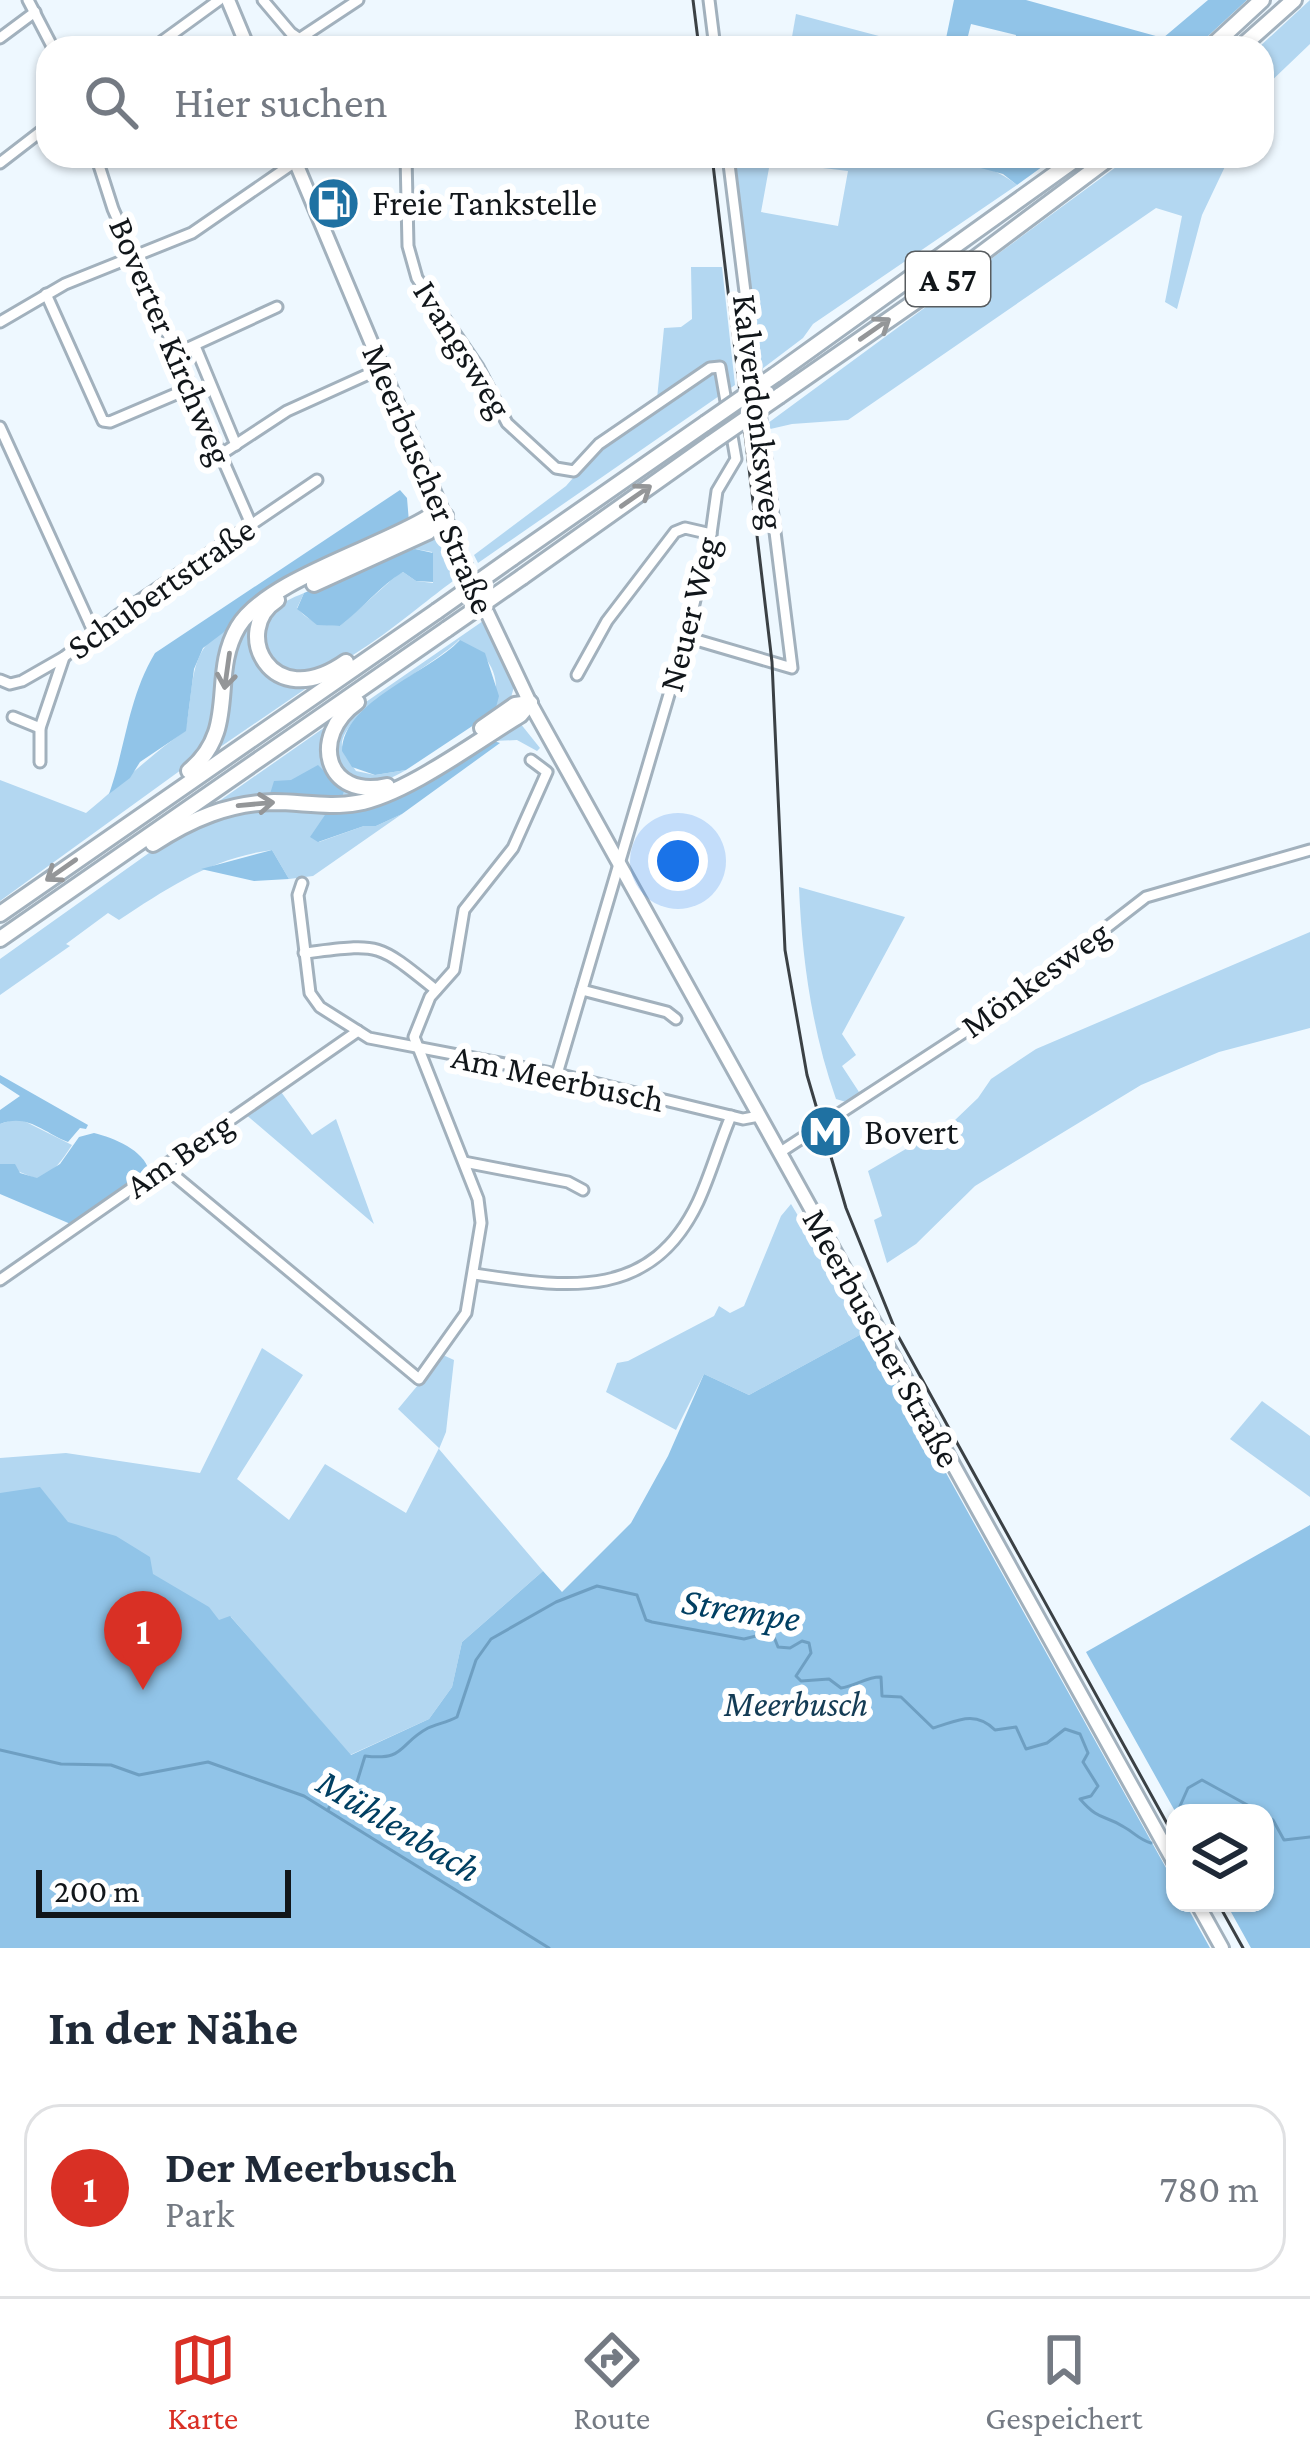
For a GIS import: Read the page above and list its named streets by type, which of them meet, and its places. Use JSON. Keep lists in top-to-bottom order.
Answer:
{
  "streets": {
    "highway": ["A 57"],
    "main road": ["Meerbuscher Straße"],
    "street": [
      "Boverter Kirchweg",
      "Ivangsweg",
      "Kalverdonksweg",
      "Schubertstraße",
      "Neuer Weg",
      "Mönkesweg",
      "Am Meerbusch",
      "Am Berg"
    ]
  },
  "crossings": [
    ["Boverter Kirchweg", "Schubertstraße"],
    ["Ivangsweg", "Neuer Weg"],
    ["Kalverdonksweg", "Neuer Weg"],
    ["Meerbuscher Straße", "Neuer Weg"],
    ["Meerbuscher Straße", "Mönkesweg"],
    ["Meerbuscher Straße", "Am Meerbusch"],
    ["Neuer Weg", "Am Meerbusch"],
    ["Am Meerbusch", "Am Berg"]
  ],
  "water": ["Strempe", "Mühlenbach"],
  "parks": ["Meerbusch"],
  "places": {
    "fuel station": ["Freie Tankstelle"],
    "metro station": ["Bovert"]
  },
  "scale_bar": "200 m",
  "page": {
    "search": "Hier suchen",
    "pins": "1",
    "scale": "200 m",
    "heading": "In der Nähe",
    "list": [
      {
        "mark": "1",
        "name": "Der Meerbusch",
        "note": "Park",
        "value": "780 m"
      }
    ],
    "nav": ["Karte", "Route", "Gespeichert"]
  }
}
